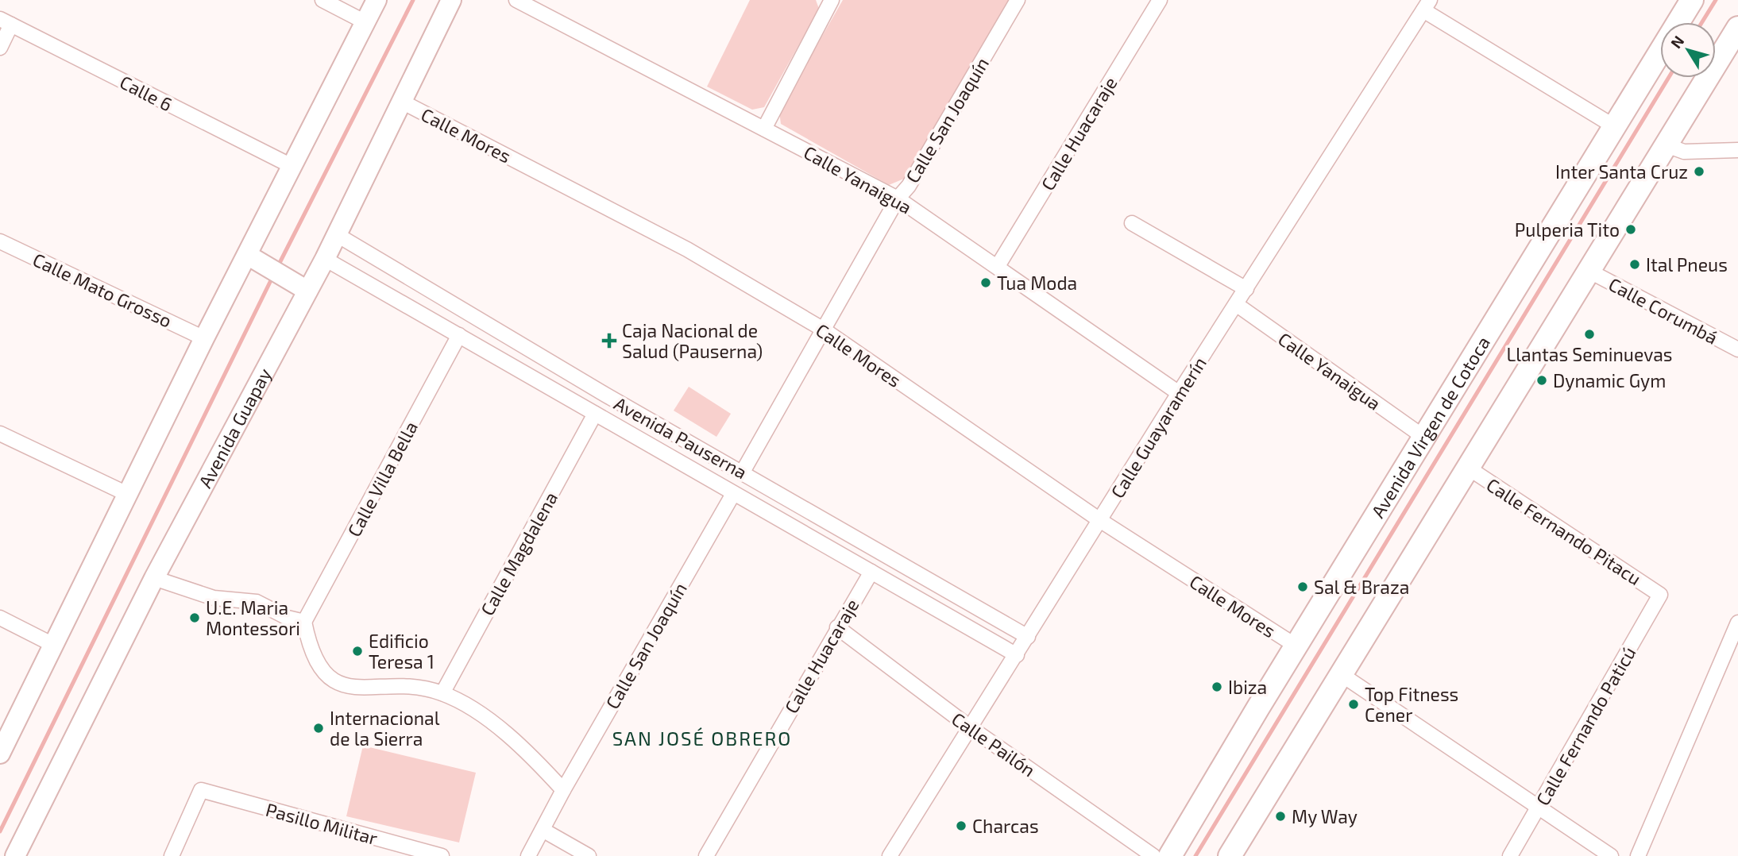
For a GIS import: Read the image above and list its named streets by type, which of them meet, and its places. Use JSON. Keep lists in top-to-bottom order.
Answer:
{
  "streets": {
    "main road": ["Avenida Virgen de Cotoca", "Avenida Guapay"],
    "street": [
      "Calle 6",
      "Calle San Joaquín",
      "Calle Huacaraje",
      "Calle Mores",
      "Calle Yanaigua",
      "Calle Mato Grosso",
      "Calle Corumbá",
      "Calle Guayaramerín",
      "Avenida Pauserna",
      "Calle Villa Bella",
      "Calle Fernando Pitacu",
      "Calle Magdalena",
      "Calle Fernando Paticú",
      "Calle Pailón",
      "Pasillo Militar"
    ]
  },
  "crossings": [
    ["Calle San Joaquín", "Calle Mores"],
    ["Calle San Joaquín", "Calle Yanaigua"],
    ["Calle San Joaquín", "Avenida Pauserna"],
    ["Calle Huacaraje", "Calle Yanaigua"],
    ["Calle Huacaraje", "Avenida Pauserna"],
    ["Calle Huacaraje", "Calle Pailón"],
    ["Calle Mores", "Calle Guayaramerín"],
    ["Calle Mores", "Avenida Virgen de Cotoca"],
    ["Calle Mores", "Avenida Guapay"],
    ["Calle Yanaigua", "Calle Guayaramerín"],
    ["Calle Yanaigua", "Avenida Virgen de Cotoca"],
    ["Calle Guayaramerín", "Avenida Pauserna"],
    ["Calle Guayaramerín", "Calle Pailón"],
    ["Avenida Guapay", "Avenida Pauserna"],
    ["Avenida Pauserna", "Calle Villa Bella"],
    ["Avenida Pauserna", "Calle Magdalena"],
    ["Calle Fernando Pitacu", "Calle Fernando Paticú"]
  ],
  "districts": ["SAN JOSÉ OBRERO"],
  "places": {
    "other": [
      "Inter Santa Cruz",
      "Pulperia Tito",
      "Ital Pneus",
      "Tua Moda",
      "Llantas Seminuevas",
      "Dynamic Gym",
      "Sal & Braza",
      "U.E. Maria Montessori",
      "Edificio Teresa 1",
      "Ibiza",
      "Top Fitness Cener",
      "Internacional de la Sierra",
      "My Way",
      "Charcas"
    ],
    "health": ["Caja Nacional de Salud (Pauserna)"]
  },
  "north": "top left"
}
